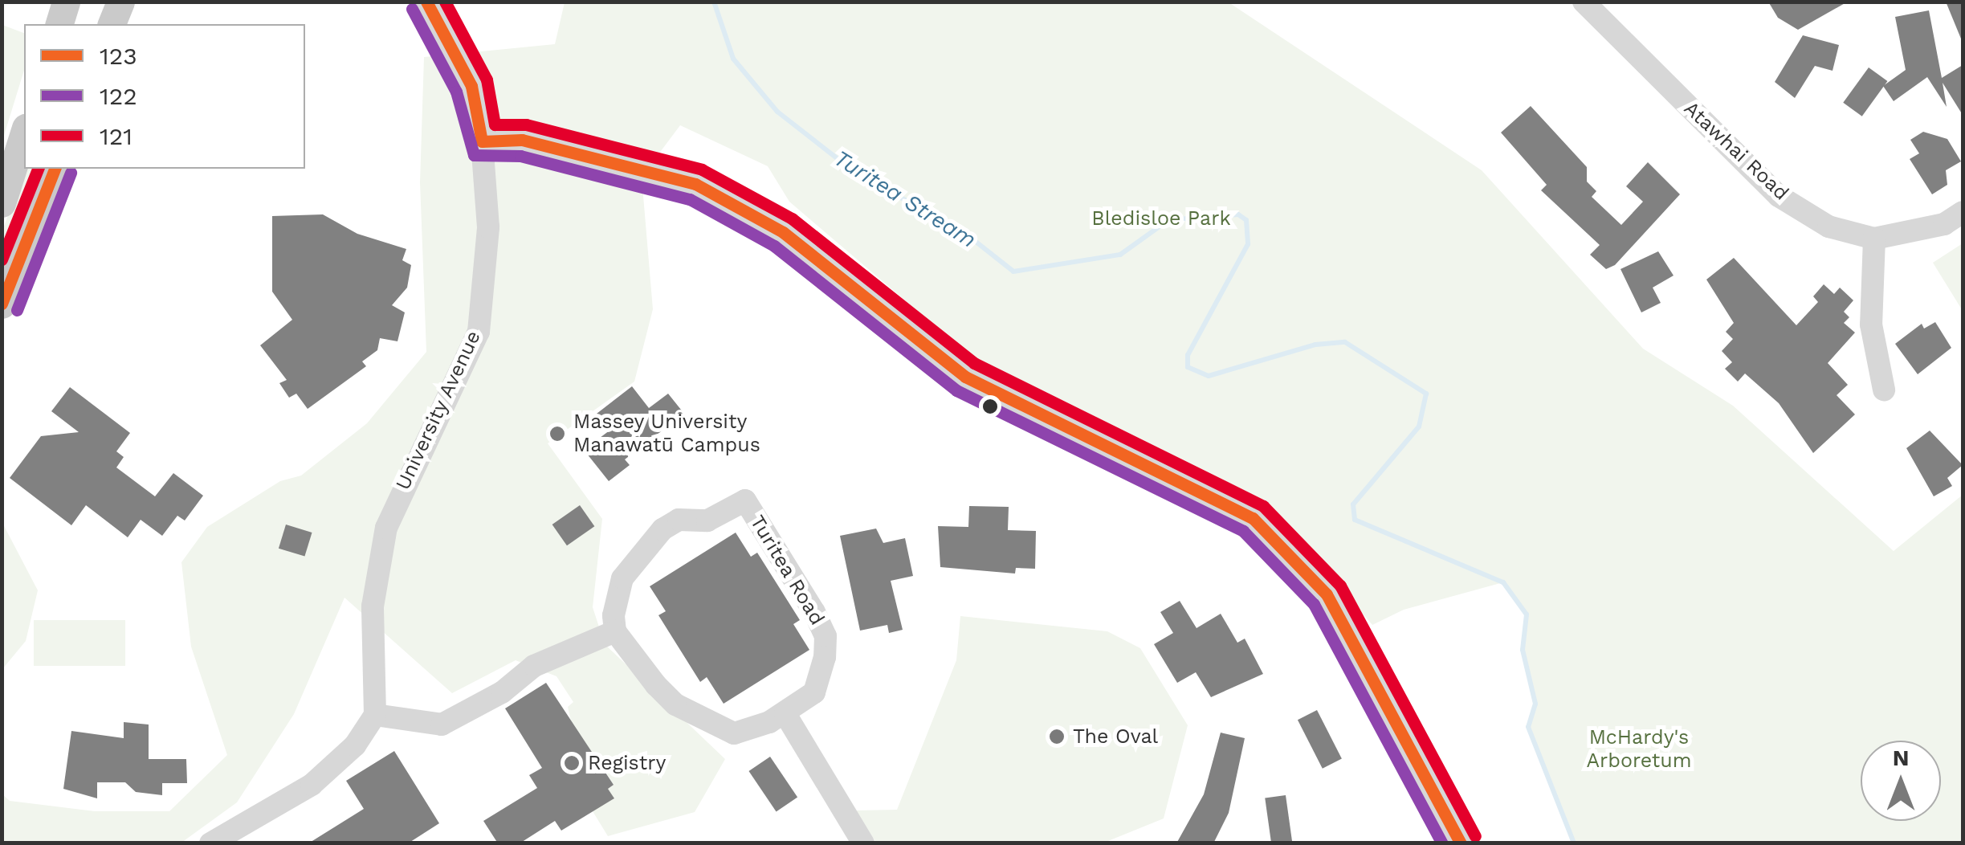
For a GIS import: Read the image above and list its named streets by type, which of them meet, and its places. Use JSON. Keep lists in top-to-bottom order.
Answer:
{
  "streets": {
    "street": ["Atawhai Road", "University Avenue", "Turitea Road"]
  },
  "water": ["Turitea Stream"],
  "parks": ["Bledisloe Park", "McHardy's Arboretum"],
  "places": ["Massey University Manawatū Campus", "The Oval", "Registry"],
  "lines": ["transit line 123", "transit line 121", "transit line 122"],
  "legend": ["123", "122", "121"],
  "north": "top"
}
